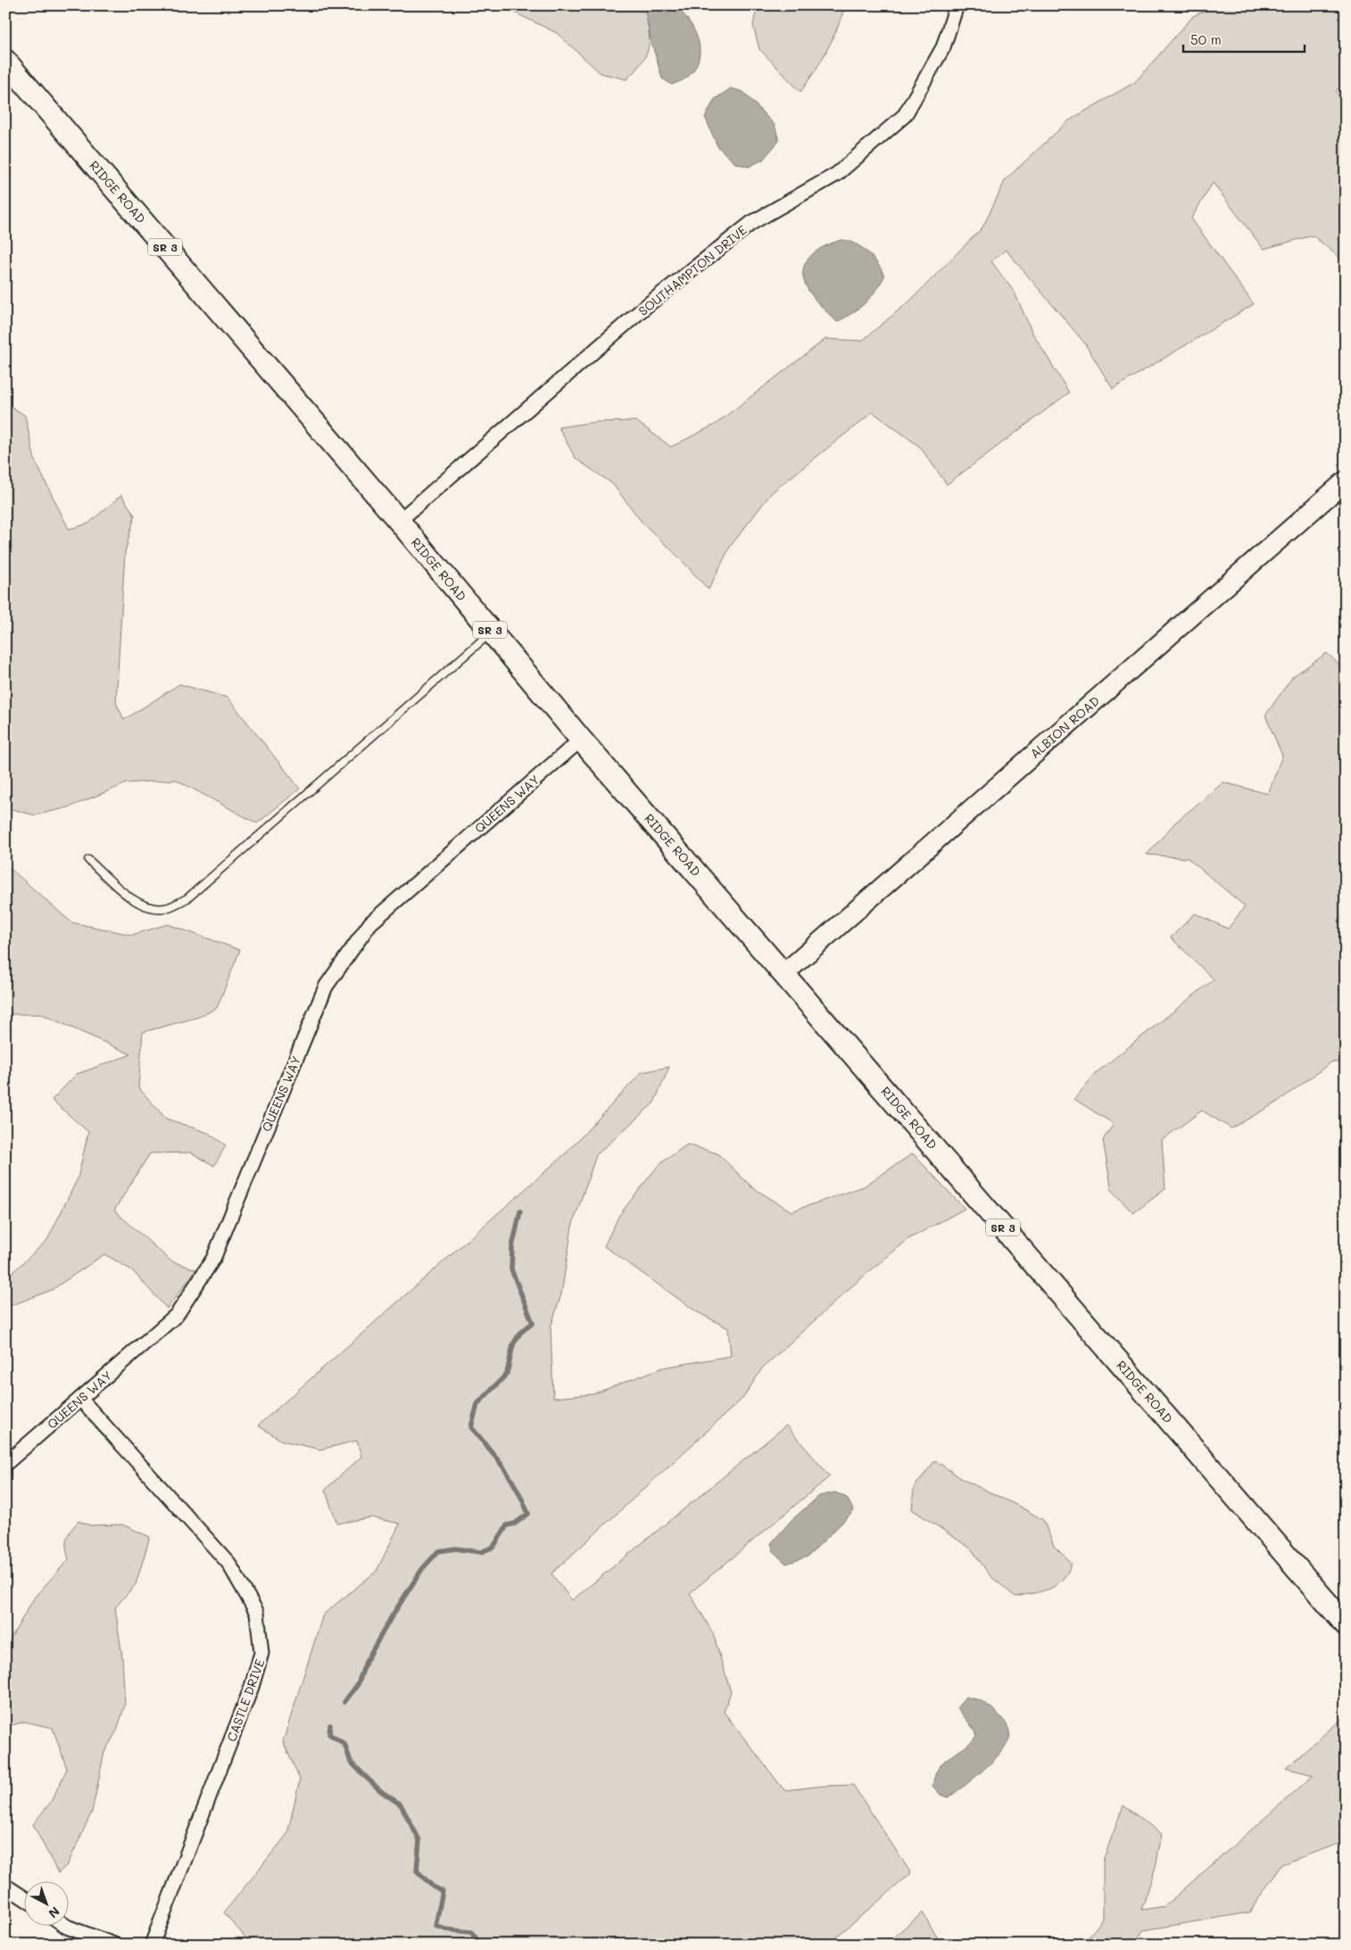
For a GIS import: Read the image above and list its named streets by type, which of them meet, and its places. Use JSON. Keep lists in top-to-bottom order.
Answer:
{
  "streets": {
    "main road": ["RIDGE ROAD", "SR 3"],
    "street": [
      "SOUTHAMPTON DRIVE",
      "ALBION ROAD",
      "QUEENS WAY",
      "CASTLE DRIVE"
    ]
  },
  "crossings": [
    ["RIDGE ROAD", "SOUTHAMPTON DRIVE"],
    ["RIDGE ROAD", "ALBION ROAD"],
    ["RIDGE ROAD", "QUEENS WAY"],
    ["QUEENS WAY", "CASTLE DRIVE"]
  ],
  "scale_bar": "50 m",
  "north": "bottom right"
}
